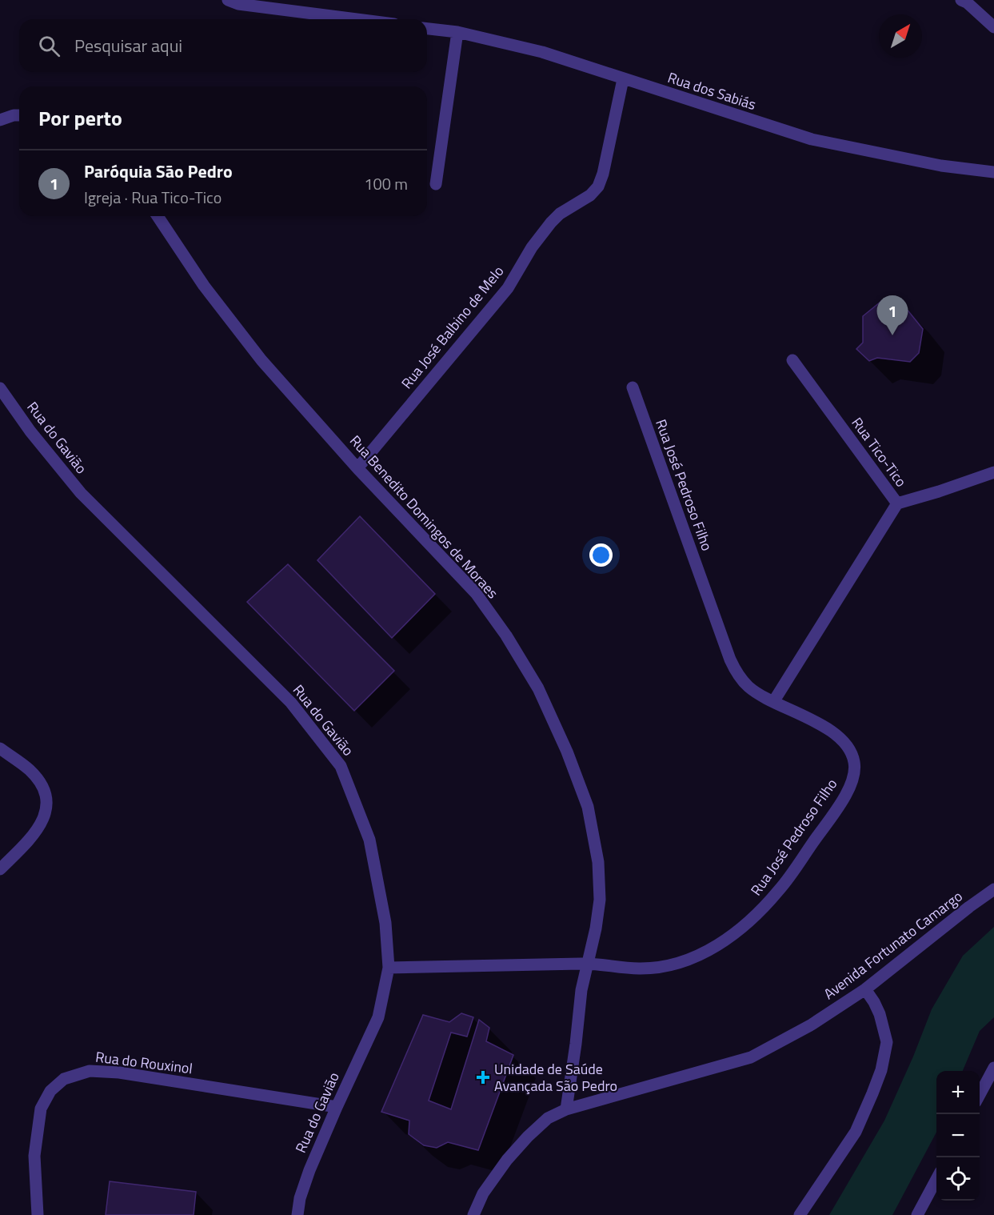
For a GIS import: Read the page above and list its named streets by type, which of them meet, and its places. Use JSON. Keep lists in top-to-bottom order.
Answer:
{
  "streets": {
    "street": [
      "Rua dos Sabiás",
      "Rua José Balbino de Melo",
      "Rua do Gavião",
      "Rua Tico-Tico",
      "Rua José Pedroso Filho",
      "Rua Benedito Domingos de Moraes",
      "Avenida Fortunato Camargo",
      "Rua do Rouxinol"
    ]
  },
  "crossings": [
    ["Rua dos Sabiás", "Rua José Balbino de Melo"],
    ["Rua José Balbino de Melo", "Rua Benedito Domingos de Moraes"],
    ["Rua do Gavião", "Rua José Pedroso Filho"],
    ["Rua do Gavião", "Rua do Rouxinol"],
    ["Rua José Pedroso Filho", "Rua Benedito Domingos de Moraes"],
    ["Rua Benedito Domingos de Moraes", "Avenida Fortunato Camargo"]
  ],
  "places": {
    "health": ["Unidade de Saúde Avançada São Pedro"]
  },
  "north": "top right",
  "page": {
    "search": "Pesquisar aqui",
    "heading": "Por perto",
    "list": [
      {
        "mark": "1",
        "name": "Paróquia São Pedro",
        "note": "Igreja · Rua Tico-Tico",
        "value": "100 m"
      }
    ],
    "pins": "1",
    "map_buttons": ["+", "−"]
  }
}
